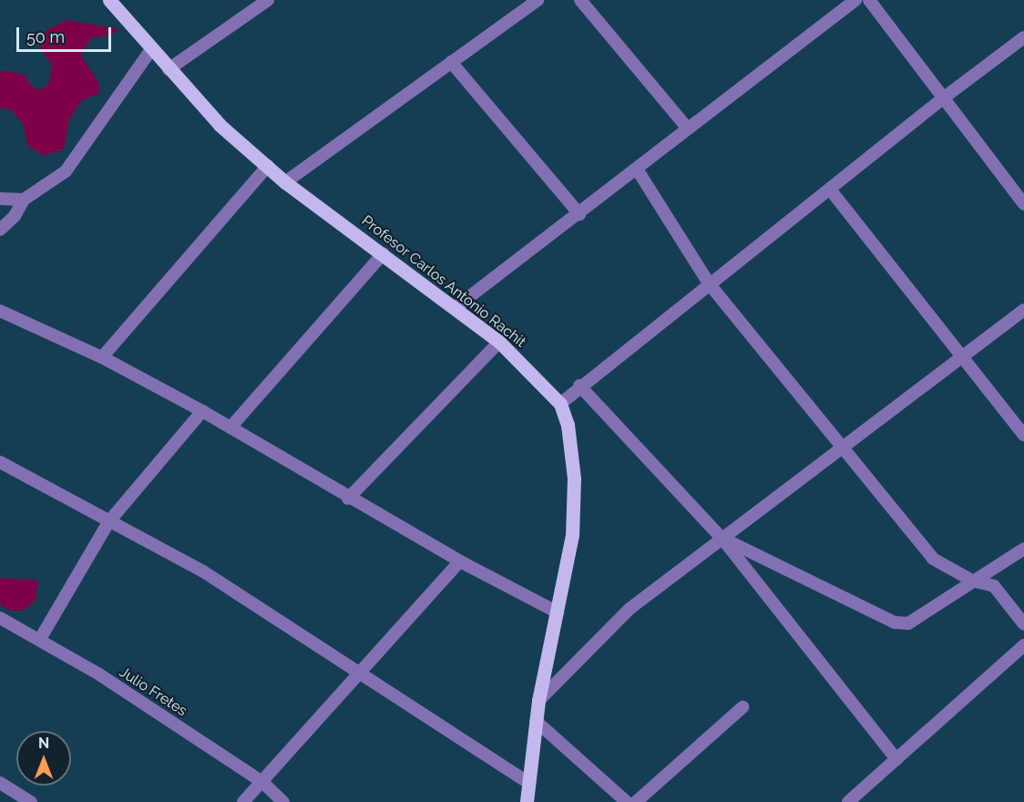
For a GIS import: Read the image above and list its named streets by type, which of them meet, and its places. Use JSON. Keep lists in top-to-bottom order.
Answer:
{
  "streets": {
    "main road": ["Profesor Carlos Antonio Rachit"],
    "street": ["Julio Fretes"]
  },
  "scale_bar": "50 m",
  "north": "top"
}
